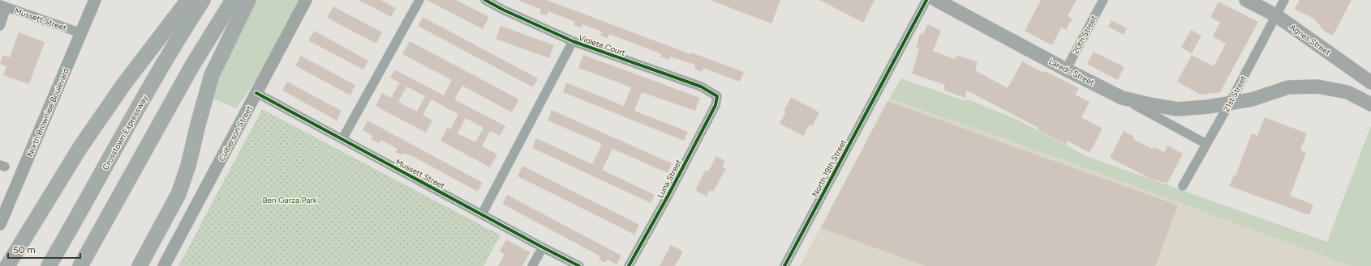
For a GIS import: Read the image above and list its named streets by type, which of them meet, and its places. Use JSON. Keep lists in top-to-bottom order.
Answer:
{
  "streets": {
    "highway": ["Crosstown Expressway"],
    "main road": [
      "Agnes Street",
      "Laredo Street",
      "North Brownlee Boulevard",
      "Culberson Street"
    ],
    "street": [
      "Mussett Street",
      "20th Street",
      "Violete Court",
      "21st Street",
      "North 19th Street",
      "Luna Street"
    ]
  },
  "crossings": [
    ["Mussett Street", "North Brownlee Boulevard"],
    ["Mussett Street", "Culberson Street"],
    ["20th Street", "Laredo Street"],
    ["Agnes Street", "21st Street"],
    ["Violete Court", "Luna Street"],
    ["Laredo Street", "21st Street"]
  ],
  "parks": ["Ben Garza Park"],
  "scale_bar": "50 m"
}
